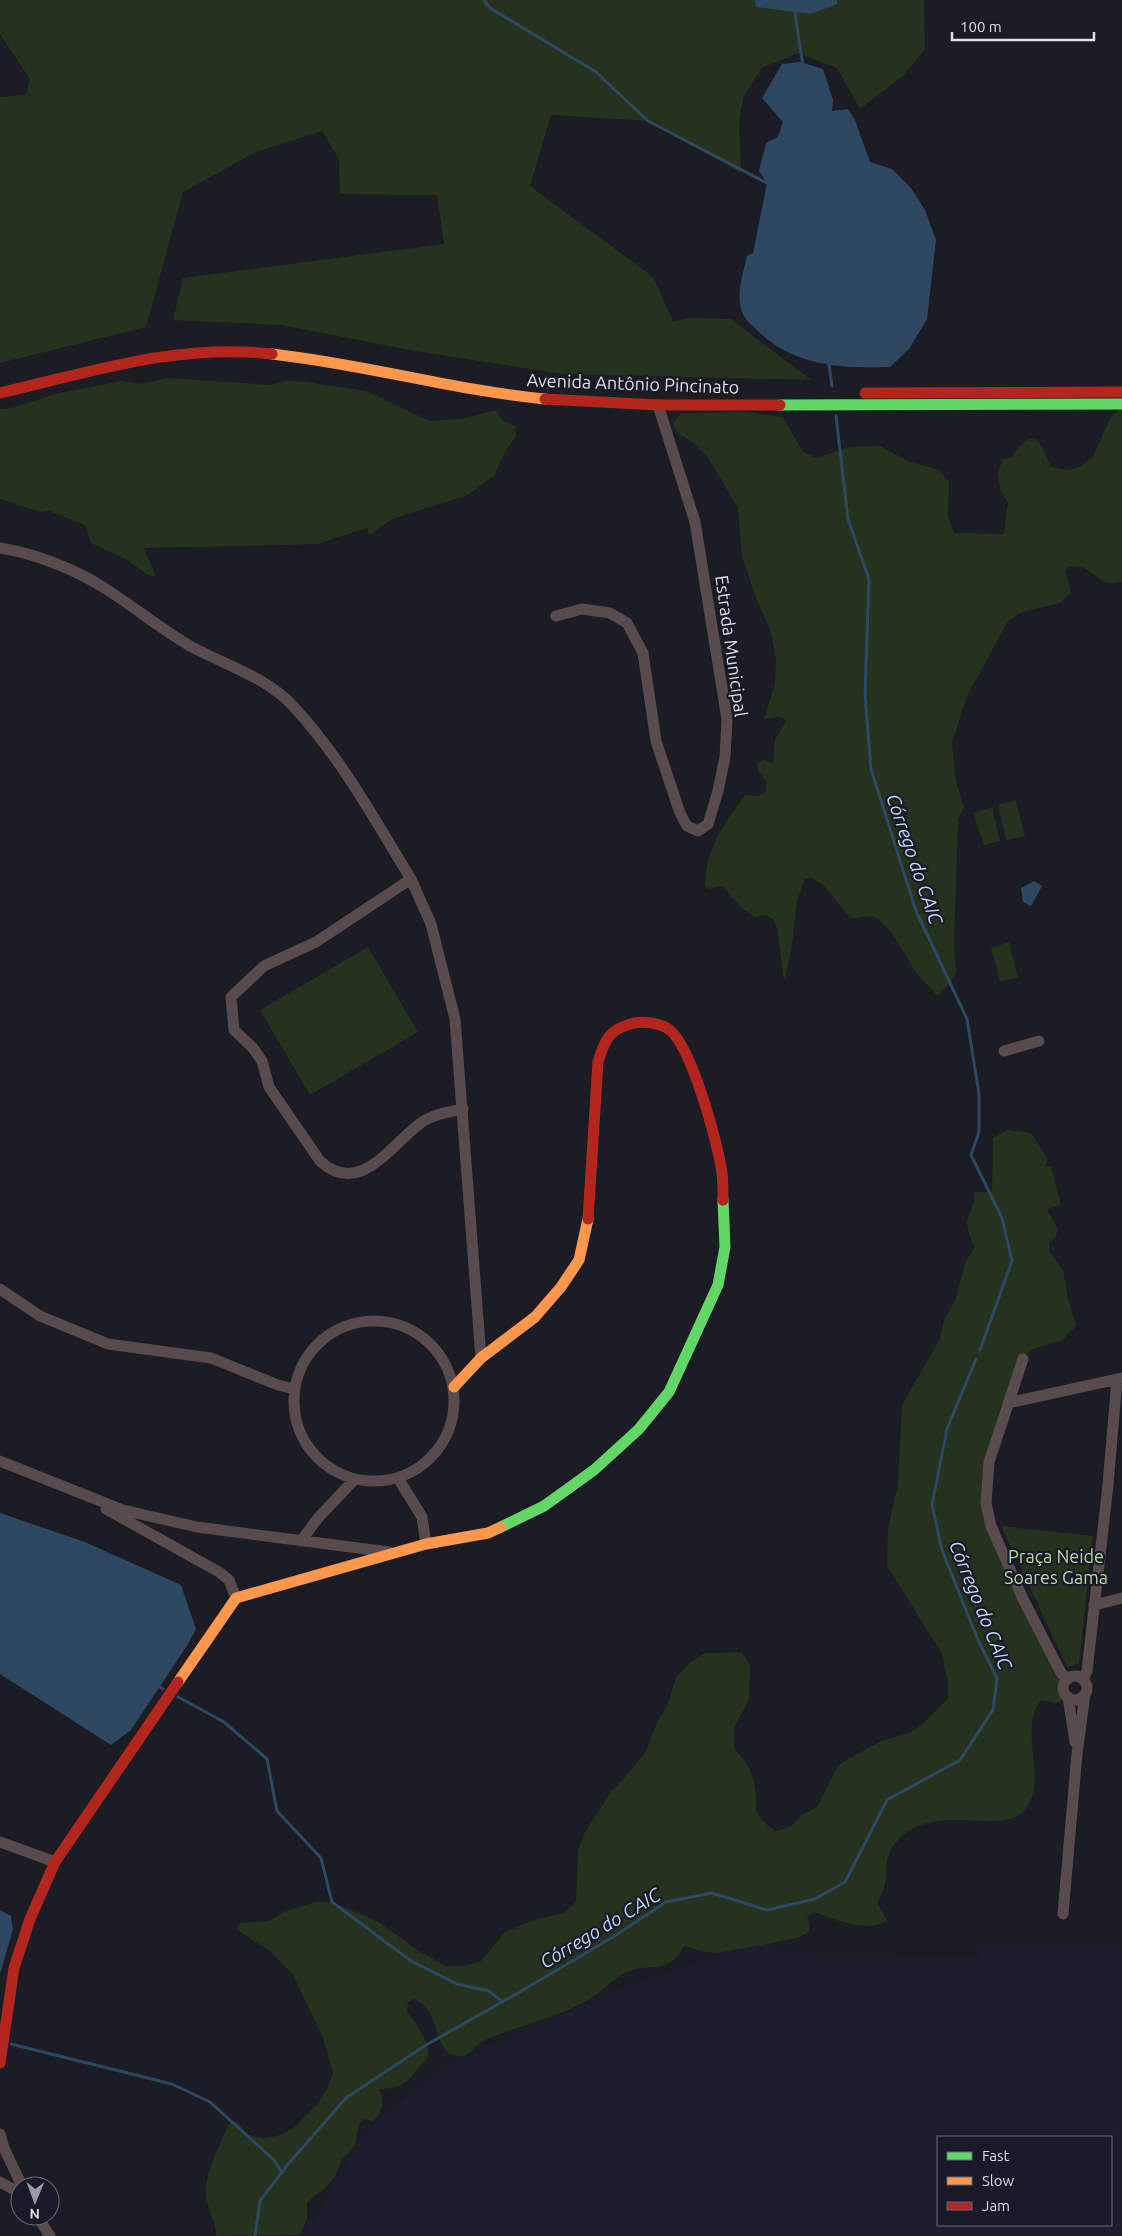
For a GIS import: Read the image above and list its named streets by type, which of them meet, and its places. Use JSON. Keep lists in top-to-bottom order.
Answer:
{
  "streets": {
    "main road": ["Avenida Antônio Pincinato"],
    "street": ["Estrada Municipal"]
  },
  "crossings": [
    ["Avenida Antônio Pincinato", "Estrada Municipal"]
  ],
  "water": ["Córrego do CAIC"],
  "parks": ["Praça Neide Soares Gama"],
  "legend": ["Fast", "Slow", "Jam"],
  "scale_bar": "100 m",
  "north": "bottom"
}
